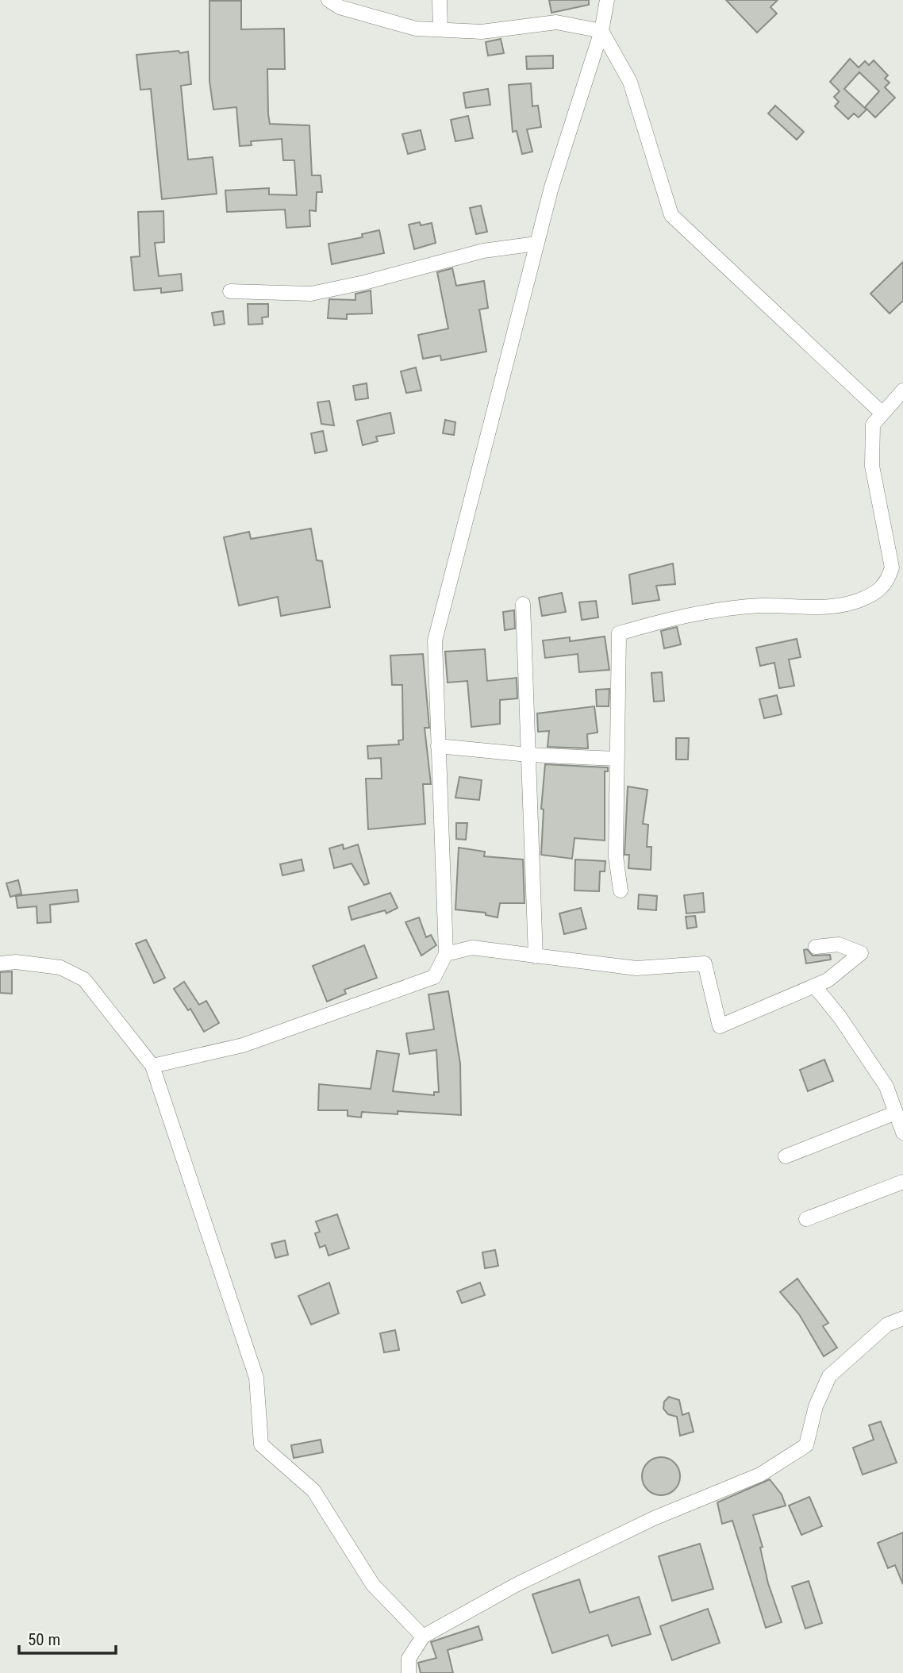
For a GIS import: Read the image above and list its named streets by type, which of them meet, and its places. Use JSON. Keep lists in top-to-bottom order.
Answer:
{
  "scale_bar": "50 m"
}
